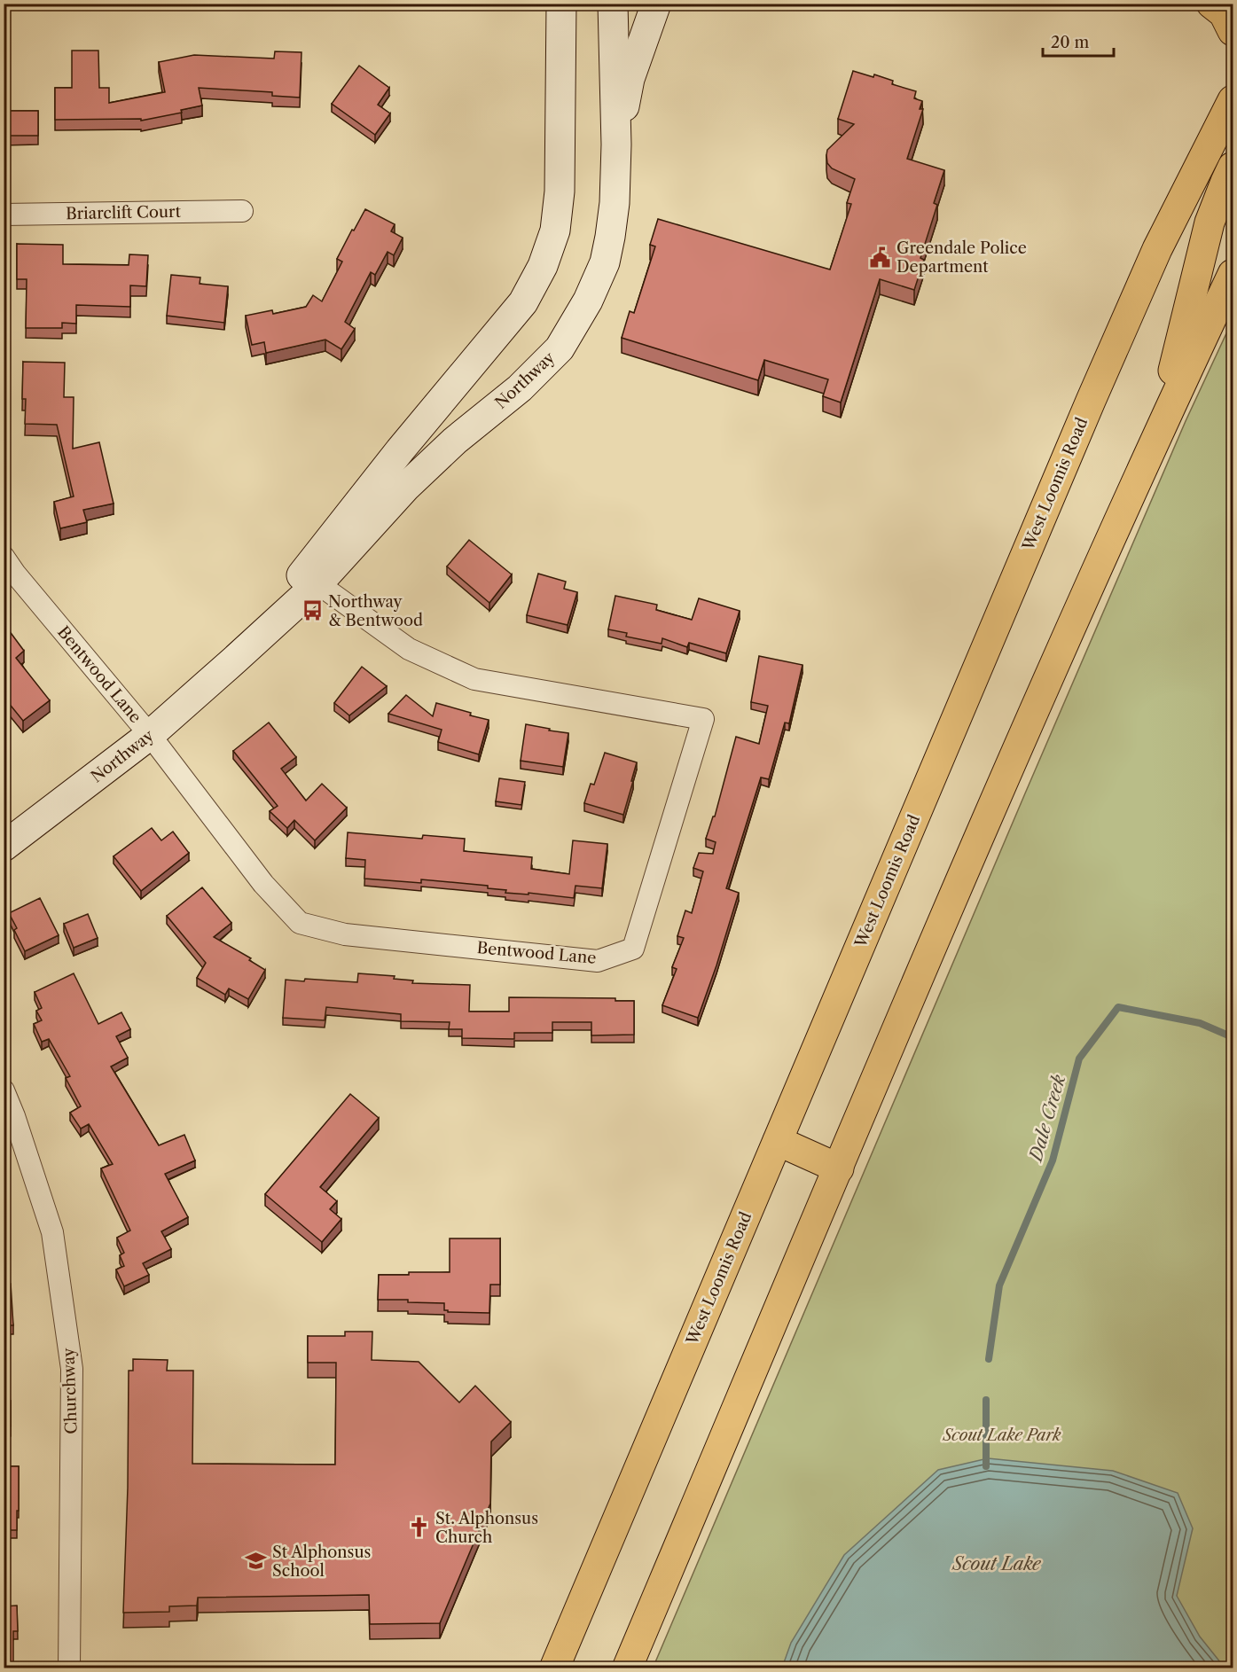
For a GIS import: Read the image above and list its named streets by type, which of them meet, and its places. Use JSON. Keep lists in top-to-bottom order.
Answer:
{
  "streets": {
    "main road": ["West Loomis Road"],
    "street": [
      "Briarclift Court",
      "Northway",
      "Bentwood Lane",
      "Churchway"
    ]
  },
  "crossings": [
    ["Northway", "Bentwood Lane"]
  ],
  "water": ["Dale Creek", "Scout Lake"],
  "parks": ["Scout Lake Park"],
  "places": {
    "public building": ["Greendale Police Department"],
    "bus stop": ["Northway & Bentwood"],
    "church": ["St. Alphonsus Church"],
    "school or university": ["St Alphonsus School"]
  },
  "scale_bar": "20 m"
}
